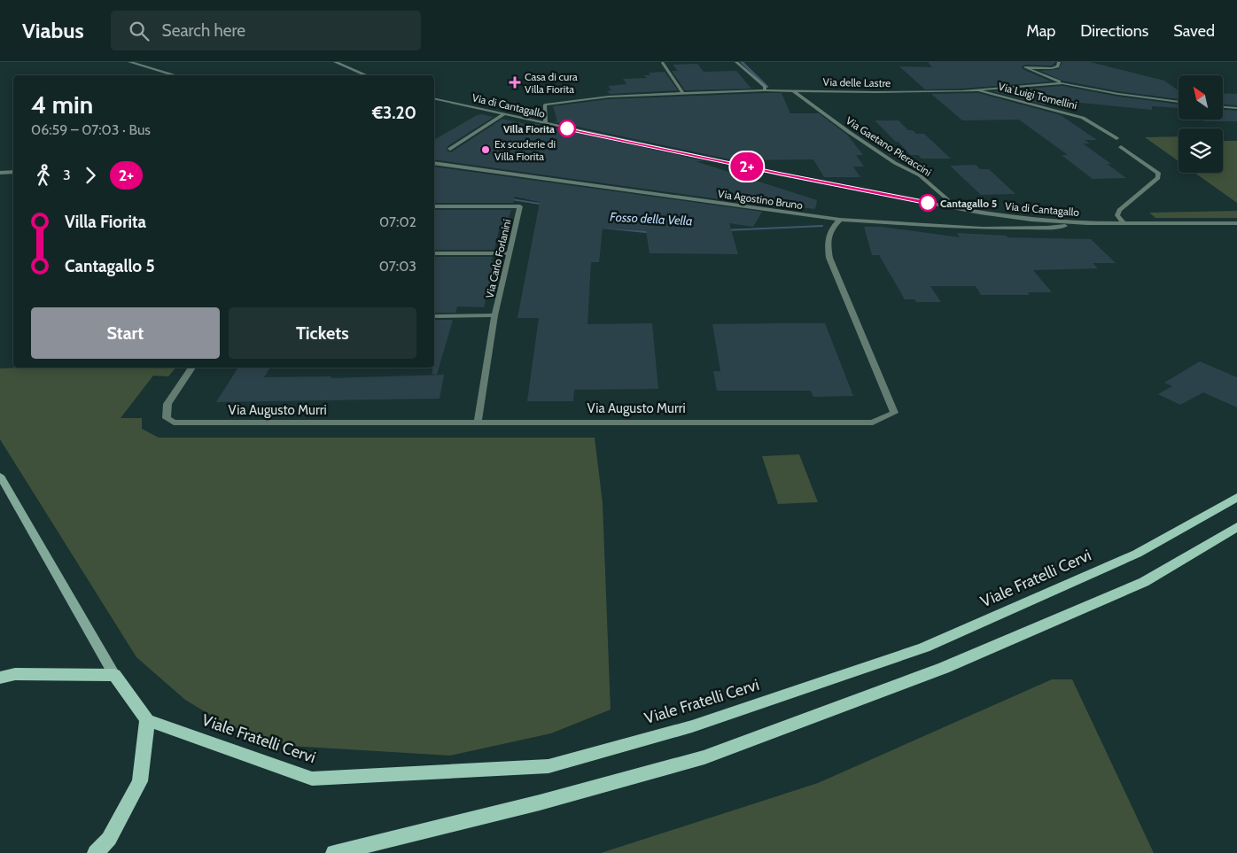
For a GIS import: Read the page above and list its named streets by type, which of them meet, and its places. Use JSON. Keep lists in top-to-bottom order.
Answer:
{
  "streets": {
    "main road": ["Viale Fratelli Cervi"],
    "street": [
      "Via delle Lastre",
      "Via Luigi Tomellini",
      "Via di Cantagallo",
      "Via Gaetano Pieraccini",
      "Via Agostino Bruno",
      "Via Carlo Forlanini",
      "Via Augusto Murri"
    ]
  },
  "crossings": [
    ["Via delle Lastre", "Via Luigi Tomellini"],
    ["Via delle Lastre", "Via di Cantagallo"],
    ["Via delle Lastre", "Via Gaetano Pieraccini"],
    ["Via di Cantagallo", "Via Gaetano Pieraccini"],
    ["Via di Cantagallo", "Via Agostino Bruno"],
    ["Via Agostino Bruno", "Via Augusto Murri"],
    ["Via Carlo Forlanini", "Via Augusto Murri"]
  ],
  "water": ["Fosso della Vella"],
  "places": {
    "health": ["Casa di cura Villa Fiorita"],
    "other": ["Villa Fiorita", "Ex scuderie di Villa Fiorita", "Cantagallo 5"]
  },
  "lines": ["bus line 2+"],
  "north": "top left",
  "page": {
    "header": "Viabus",
    "search": "Search here",
    "nav": ["Map", "Directions", "Saved"],
    "on_map": "2+",
    "heading": ["4 min", "06:59 – 07:03 · Bus", "€3.20"],
    "legs": ["3", "2+"],
    "list": [
      {
        "name": "Villa Fiorita",
        "value": "07:02"
      },
      {
        "name": "Cantagallo 5",
        "value": "07:03"
      }
    ],
    "buttons": ["Start", "Tickets"]
  }
}
